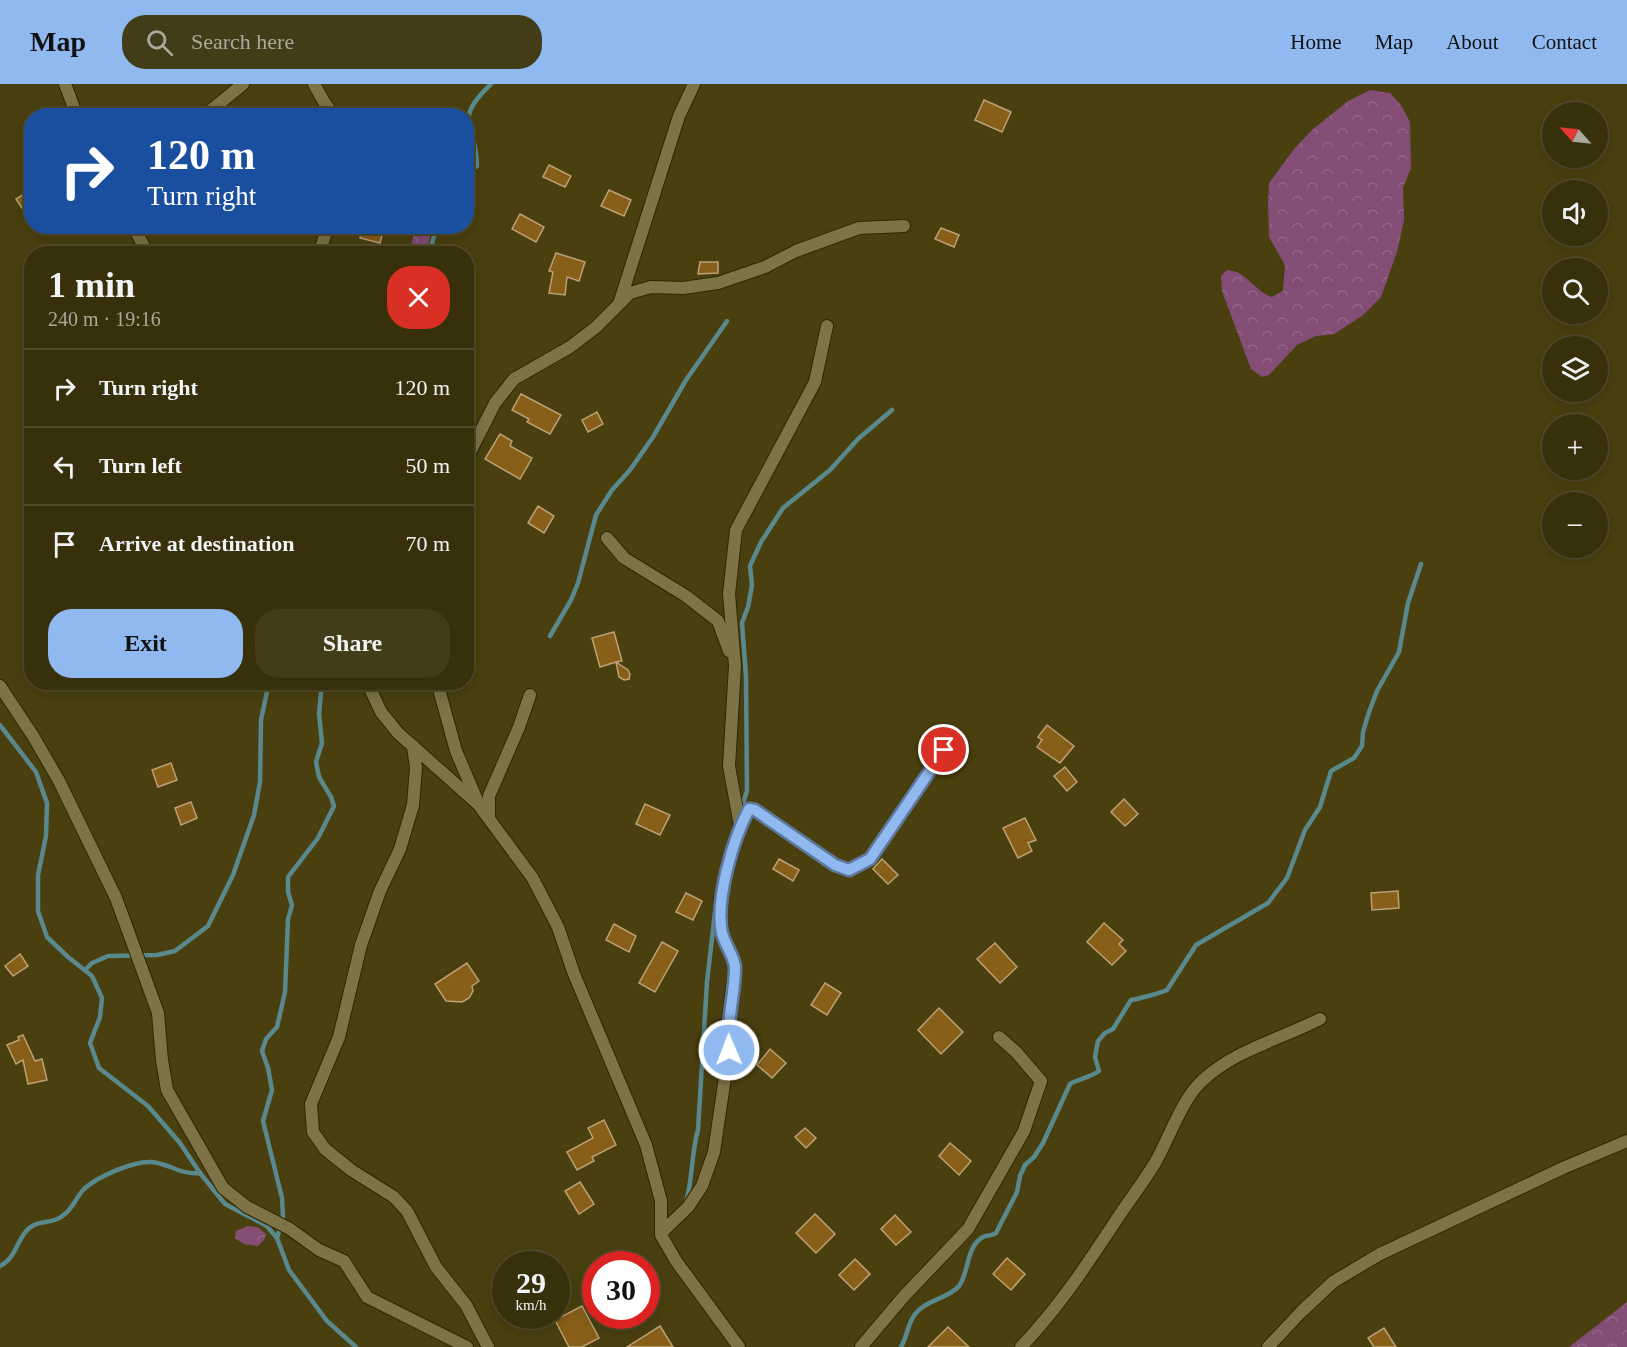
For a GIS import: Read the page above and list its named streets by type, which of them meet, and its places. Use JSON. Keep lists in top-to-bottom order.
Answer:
{
  "north": "top left",
  "page": {
    "header": "Map",
    "search": "Search here",
    "nav": [
      "Home",
      "Map",
      "About",
      "Contact"
    ],
    "map_buttons": ["+", "−"],
    "turn": ["120 m", "Turn right"],
    "heading": ["1 min", "240 m · 19:16"],
    "list": [
      {
        "name": "Turn right",
        "value": "120 m"
      },
      {
        "name": "Turn left",
        "value": "50 m"
      },
      {
        "name": "Arrive at destination",
        "value": "70 m"
      }
    ],
    "buttons": ["Exit", "Share"],
    "speed": "29 km/h",
    "limit": "30"
  }
}
